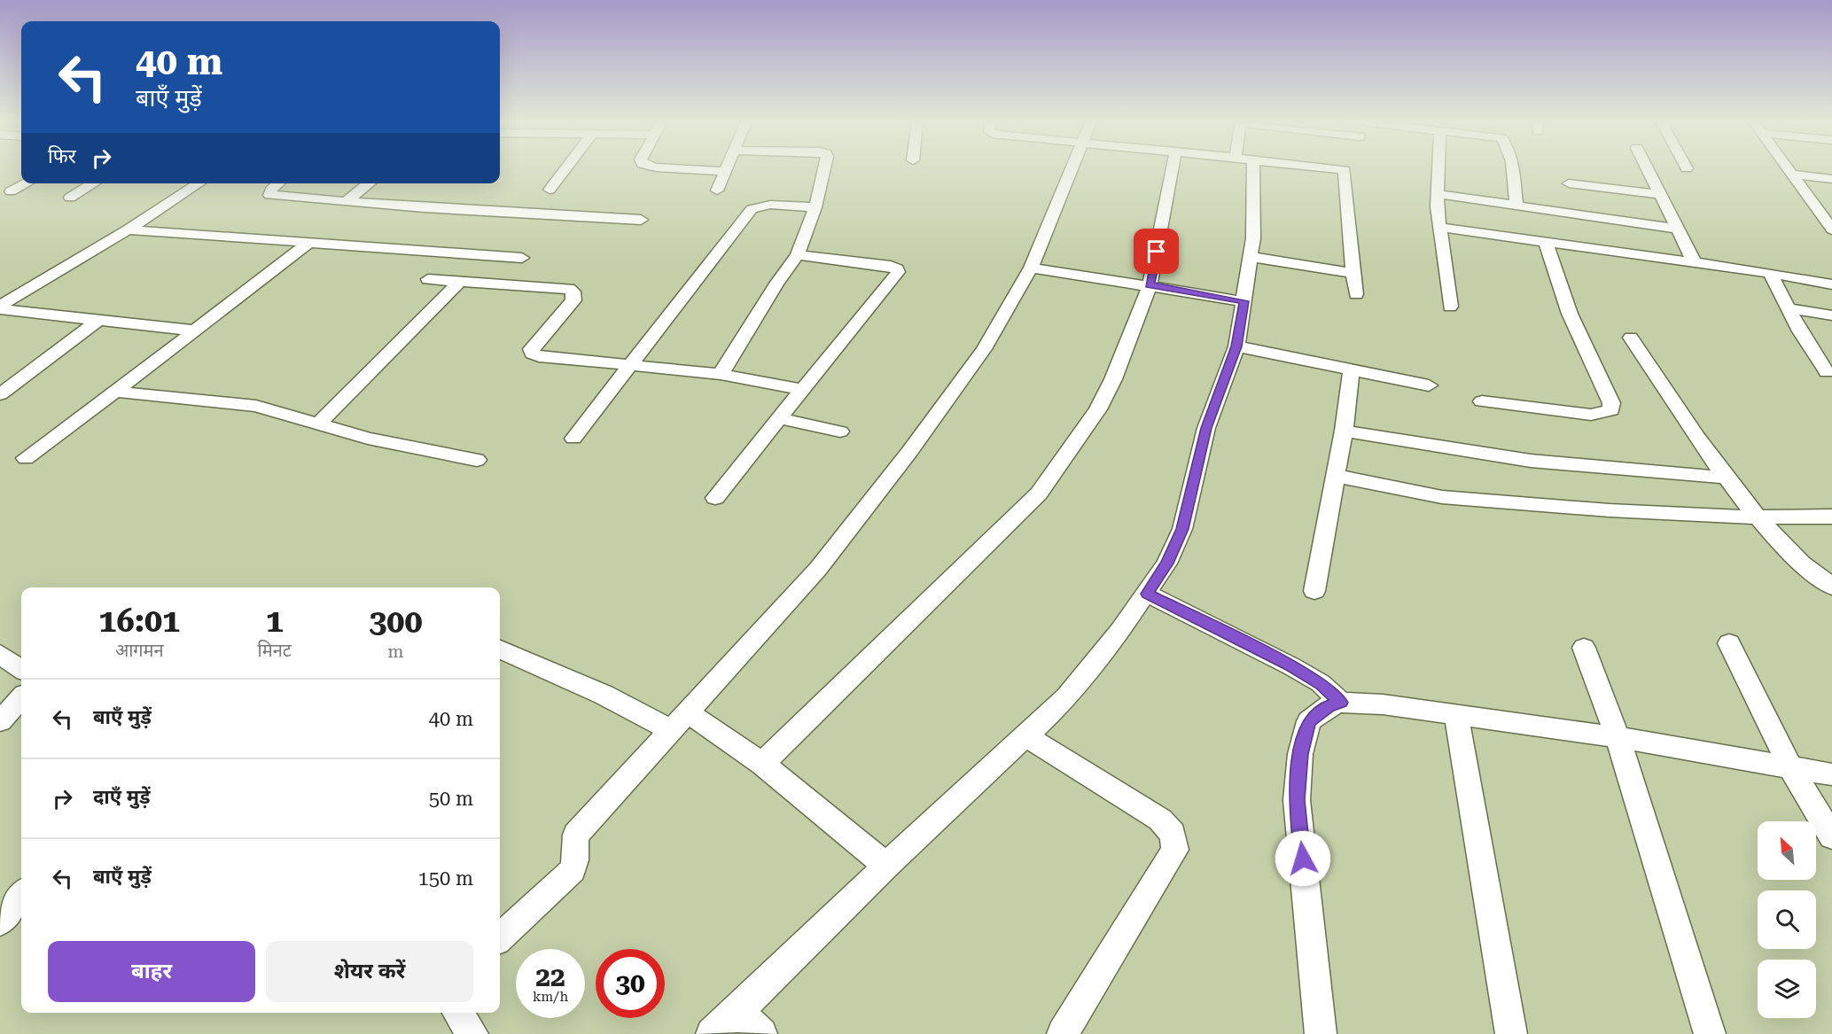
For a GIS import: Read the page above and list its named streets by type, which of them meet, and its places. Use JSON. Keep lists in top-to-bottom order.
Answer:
{
  "north": "top left",
  "page": {
    "turn": ["40 m", "बाएँ मुड़ें"],
    "then": "फिर",
    "eta": [
      "16:01",
      "आगमन",
      "1",
      "मिनट",
      "300",
      "m"
    ],
    "list": [
      {
        "name": "बाएँ मुड़ें",
        "value": "40 m"
      },
      {
        "name": "दाएँ मुड़ें",
        "value": "50 m"
      },
      {
        "name": "बाएँ मुड़ें",
        "value": "150 m"
      }
    ],
    "buttons": ["बाहर", "शेयर करें"],
    "speed": "22 km/h",
    "limit": "30"
  }
}
